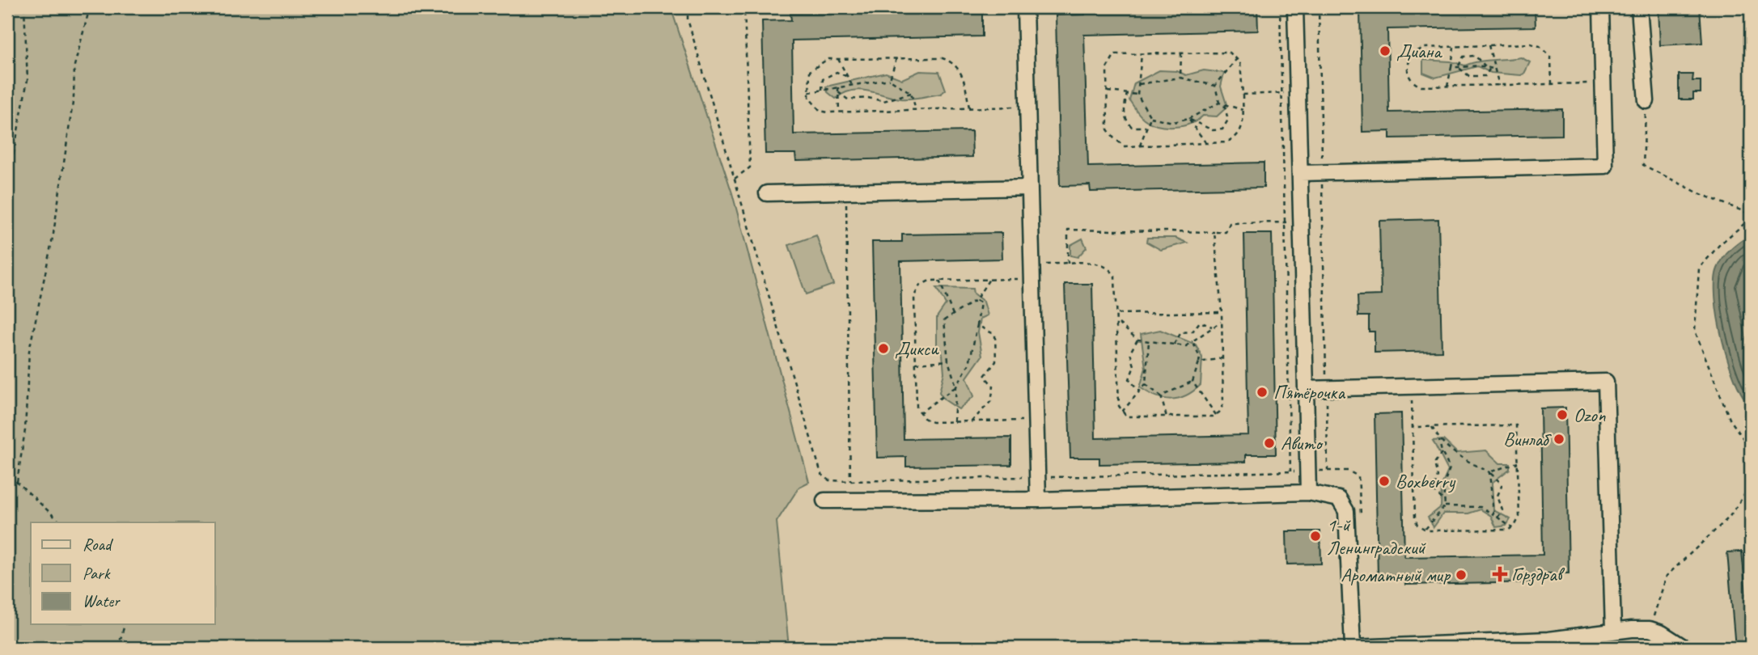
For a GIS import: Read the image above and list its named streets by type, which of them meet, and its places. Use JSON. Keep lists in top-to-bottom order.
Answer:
{
  "places": {
    "other": [
      "Диана",
      "Дикси",
      "Пятёрочка",
      "Ozon",
      "Винлаб",
      "Авито",
      "Boxberry",
      "1-й Ленинградский",
      "Ароматный мир"
    ],
    "health": ["Горздрав"]
  },
  "legend": ["Road", "Park", "Water"]
}
